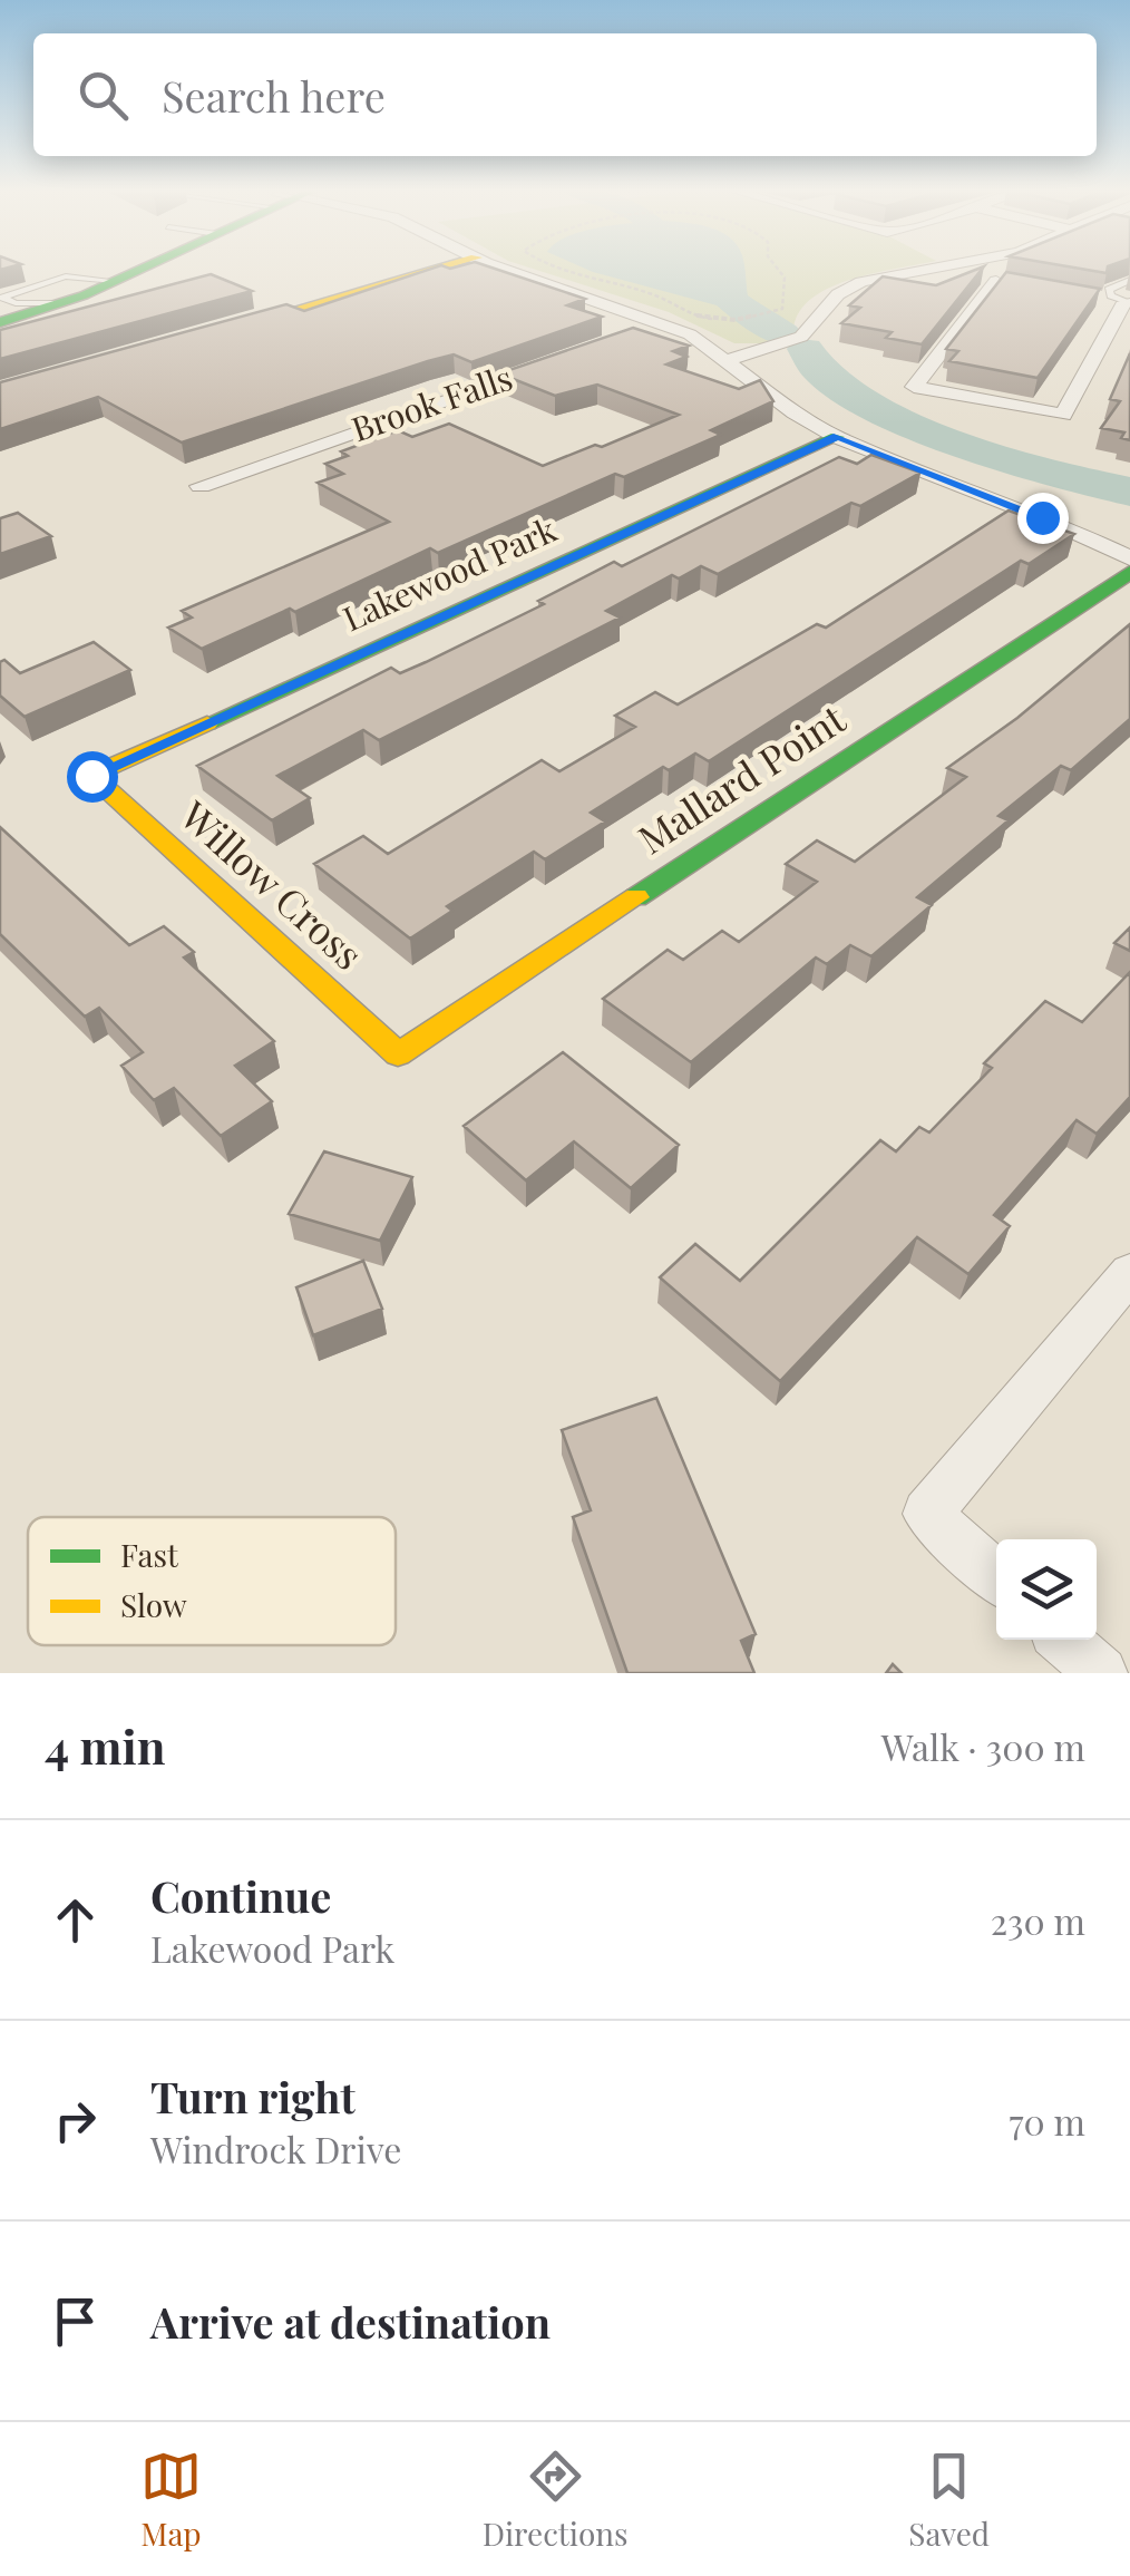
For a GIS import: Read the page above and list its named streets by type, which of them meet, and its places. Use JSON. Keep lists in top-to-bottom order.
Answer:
{
  "streets": {
    "street": [
      "Brook Falls",
      "Lakewood Park",
      "Mallard Point",
      "Willow Cross"
    ]
  },
  "crossings": [
    ["Lakewood Park", "Willow Cross"],
    ["Mallard Point", "Willow Cross"]
  ],
  "legend": ["Fast", "Slow"],
  "page": {
    "search": "Search here",
    "heading": ["4 min", "Walk · 300 m"],
    "list": [
      ["Continue", "Lakewood Park", "230 m"],
      ["Turn right", "Windrock Drive", "70 m"],
      "Arrive at destination"
    ],
    "nav": ["Map", "Directions", "Saved"]
  }
}
